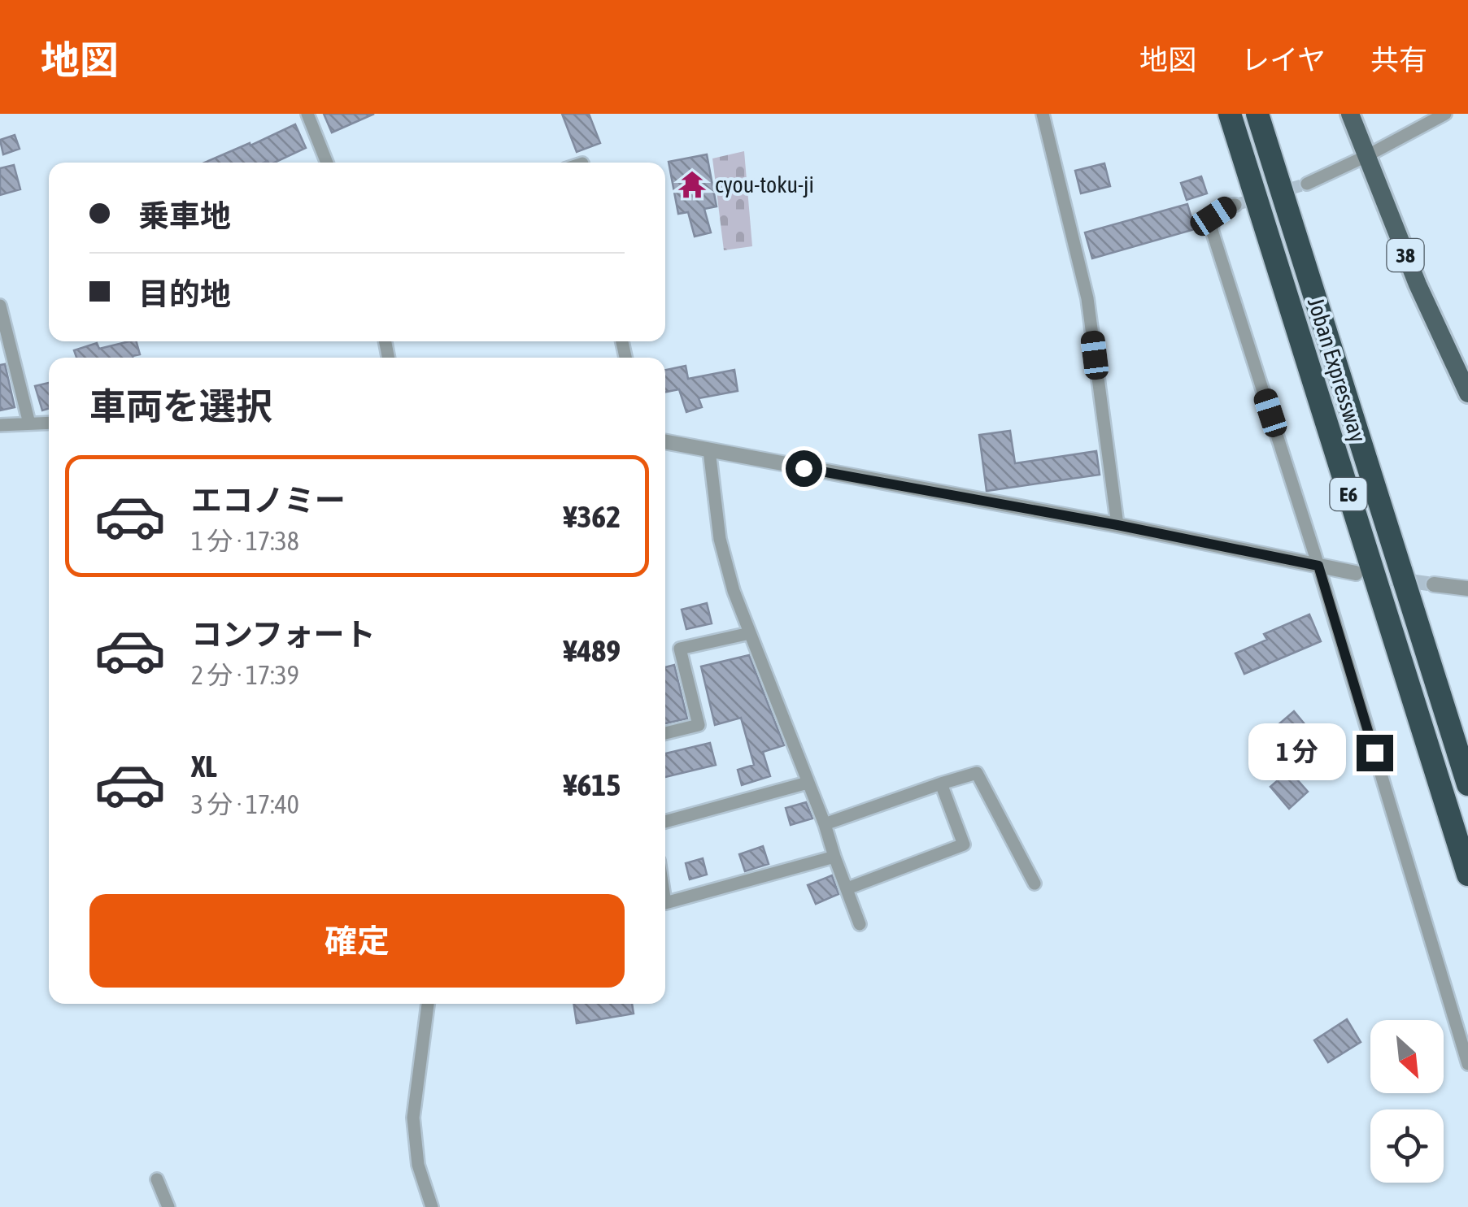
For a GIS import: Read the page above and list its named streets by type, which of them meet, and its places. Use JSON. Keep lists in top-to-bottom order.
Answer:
{
  "streets": {
    "highway": ["Joban Expressway", "E6"],
    "main road": ["38"]
  },
  "places": {
    "temple": ["cyou-toku-ji"]
  },
  "north": "bottom right",
  "page": {
    "header": "地図",
    "nav": ["地図", "レイヤ", "共有"],
    "banner": ["乗車地", "目的地"],
    "heading": "車両を選択",
    "list": [
      {
        "name": "エコノミー",
        "note": "1 分 · 17:38",
        "value": "¥362"
      },
      {
        "name": "コンフォート",
        "note": "2 分 · 17:39",
        "value": "¥489"
      },
      {
        "name": "XL",
        "note": "3 分 · 17:40",
        "value": "¥615"
      }
    ],
    "bubble": "1 分",
    "buttons": "確定"
  }
}
